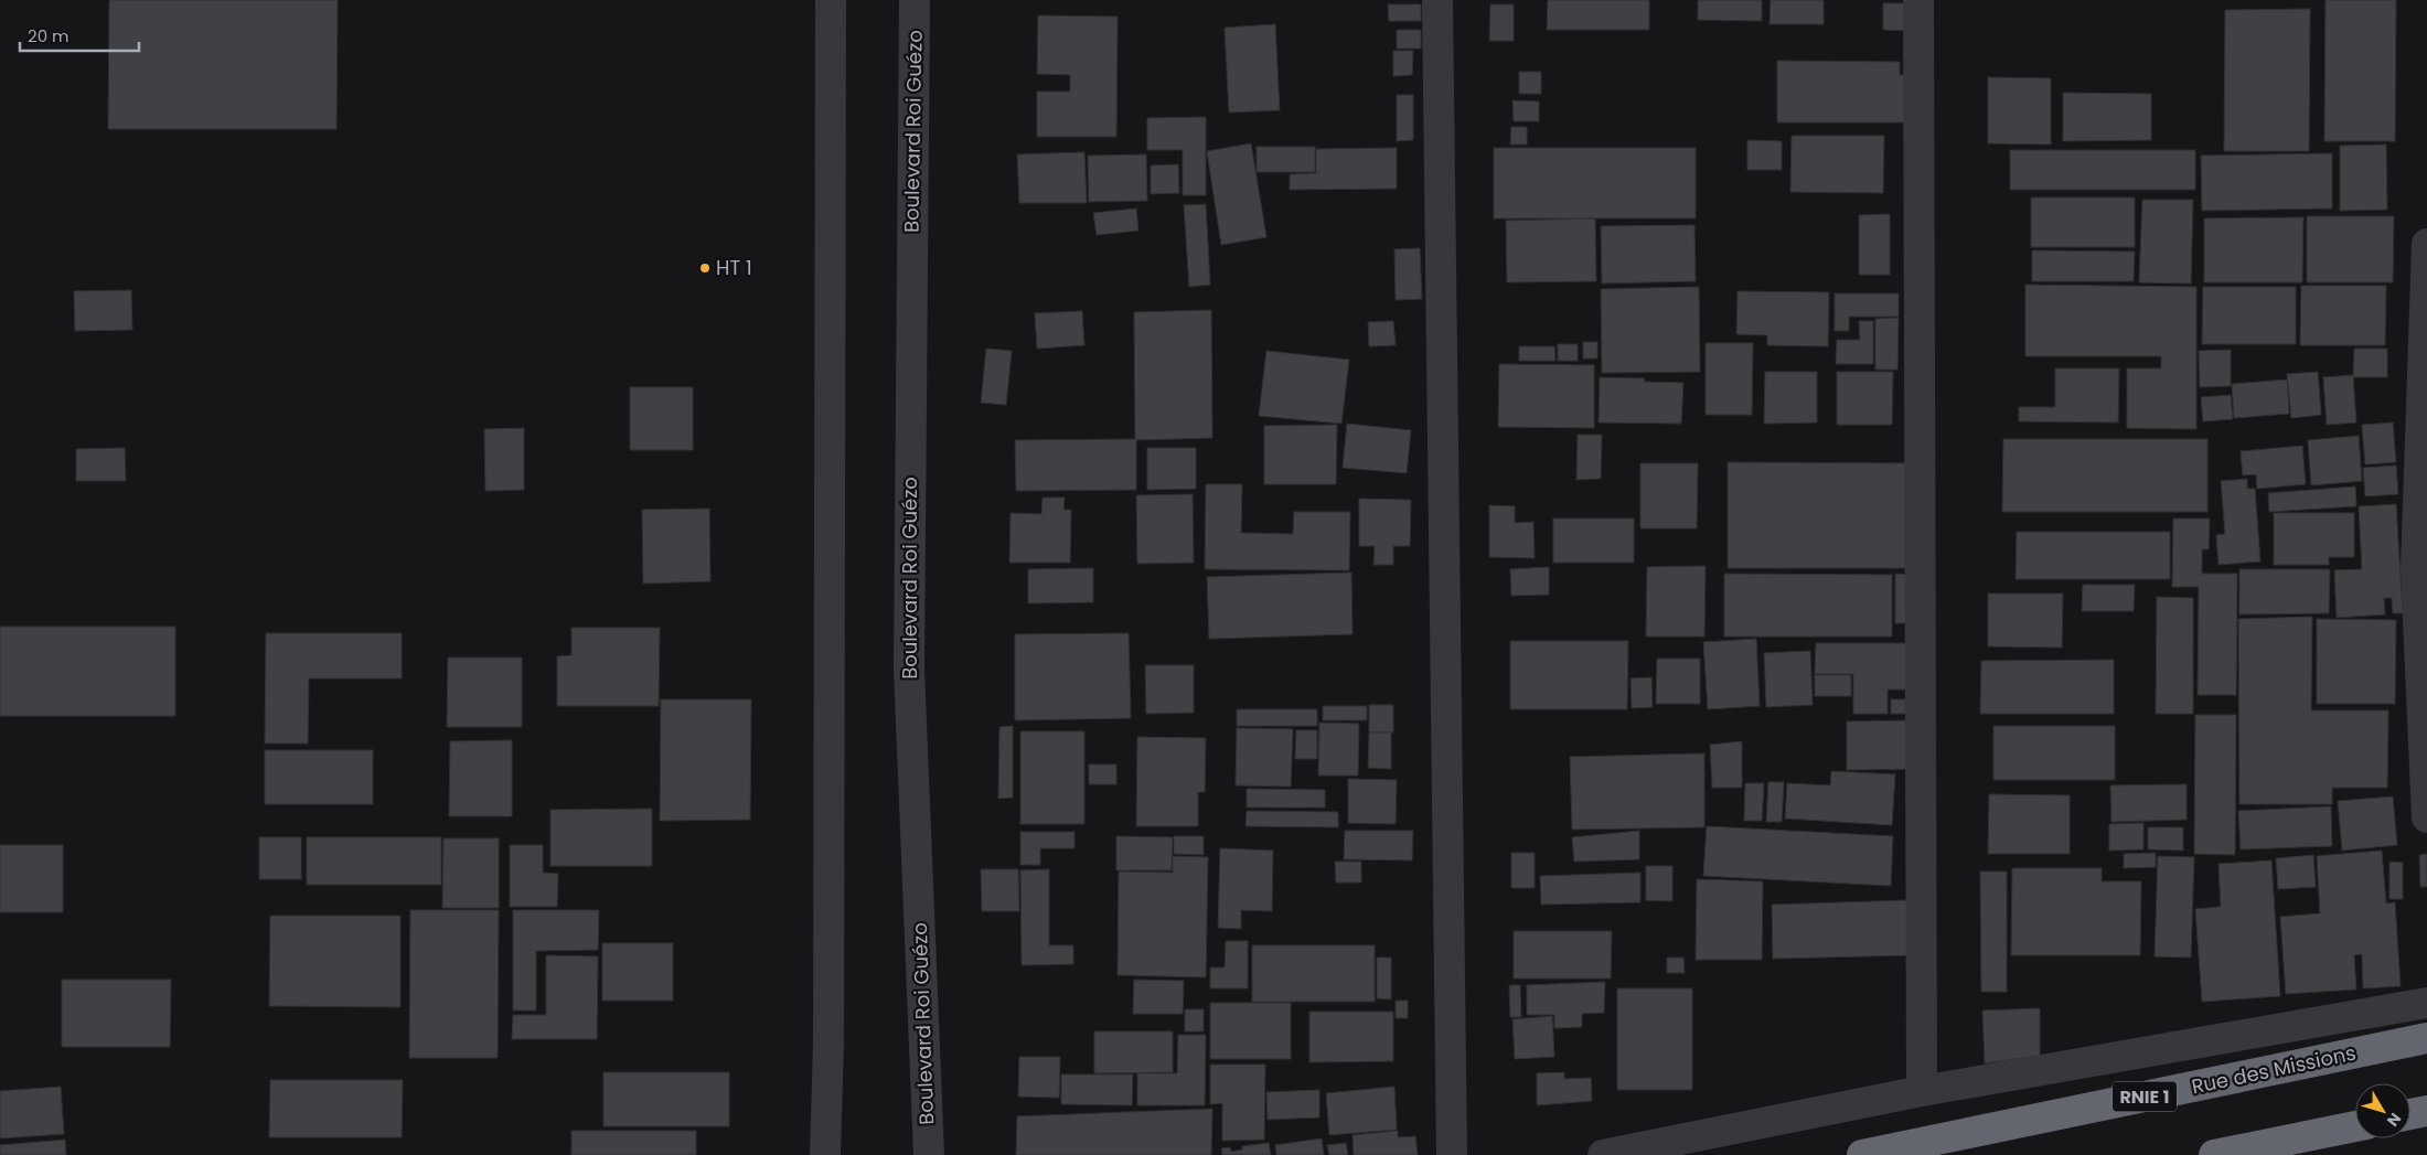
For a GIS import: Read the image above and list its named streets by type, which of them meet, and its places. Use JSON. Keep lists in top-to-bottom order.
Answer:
{
  "streets": {
    "highway": ["Rue des Missions", "RNIE 1"],
    "street": ["Boulevard Roi Guézo"]
  },
  "places": ["HT 1"],
  "scale_bar": "20 m",
  "north": "bottom right"
}
